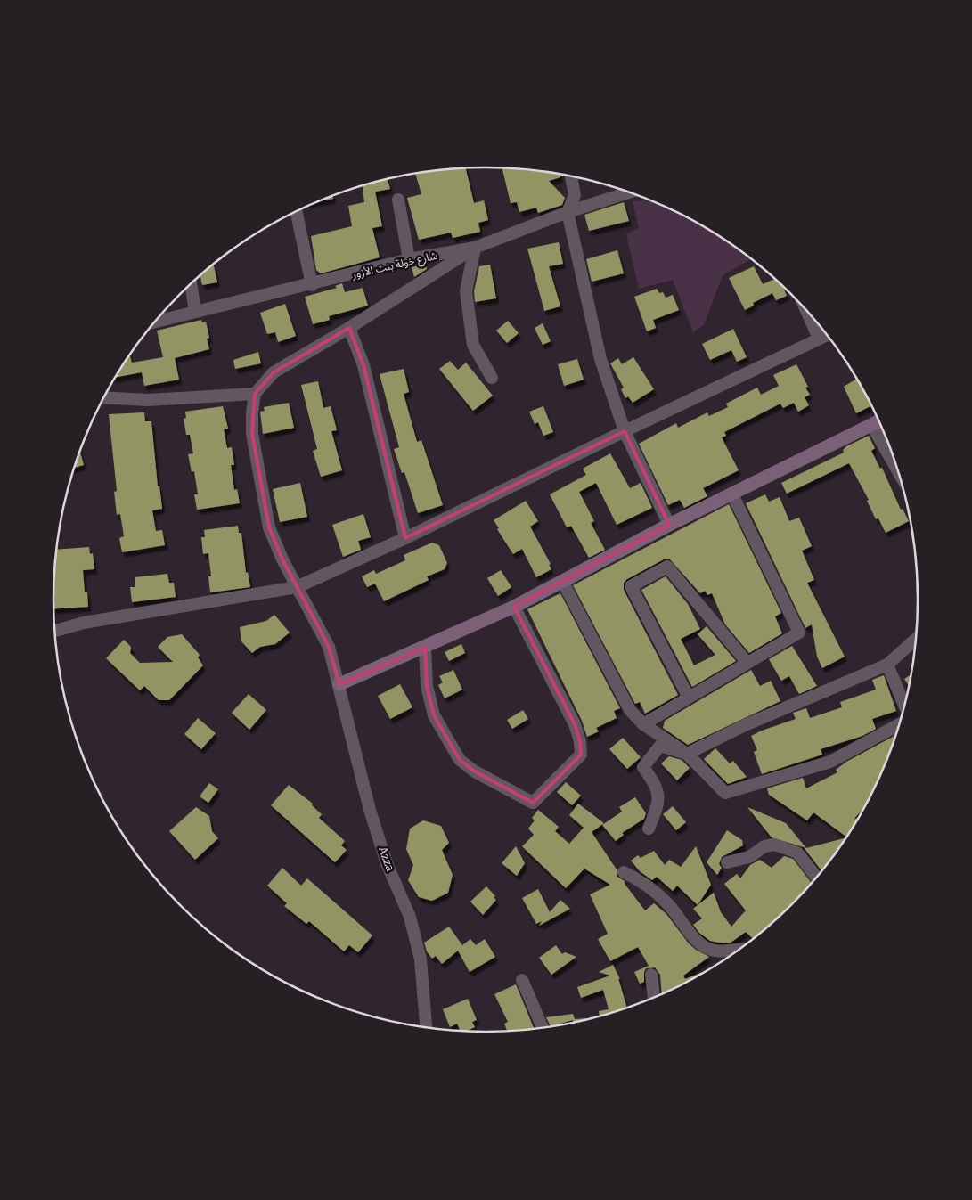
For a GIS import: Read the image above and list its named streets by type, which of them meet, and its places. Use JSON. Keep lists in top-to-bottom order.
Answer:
{
  "streets": {
    "street": ["شارع خولة بنت الأزور", "Azza"]
  }
}
